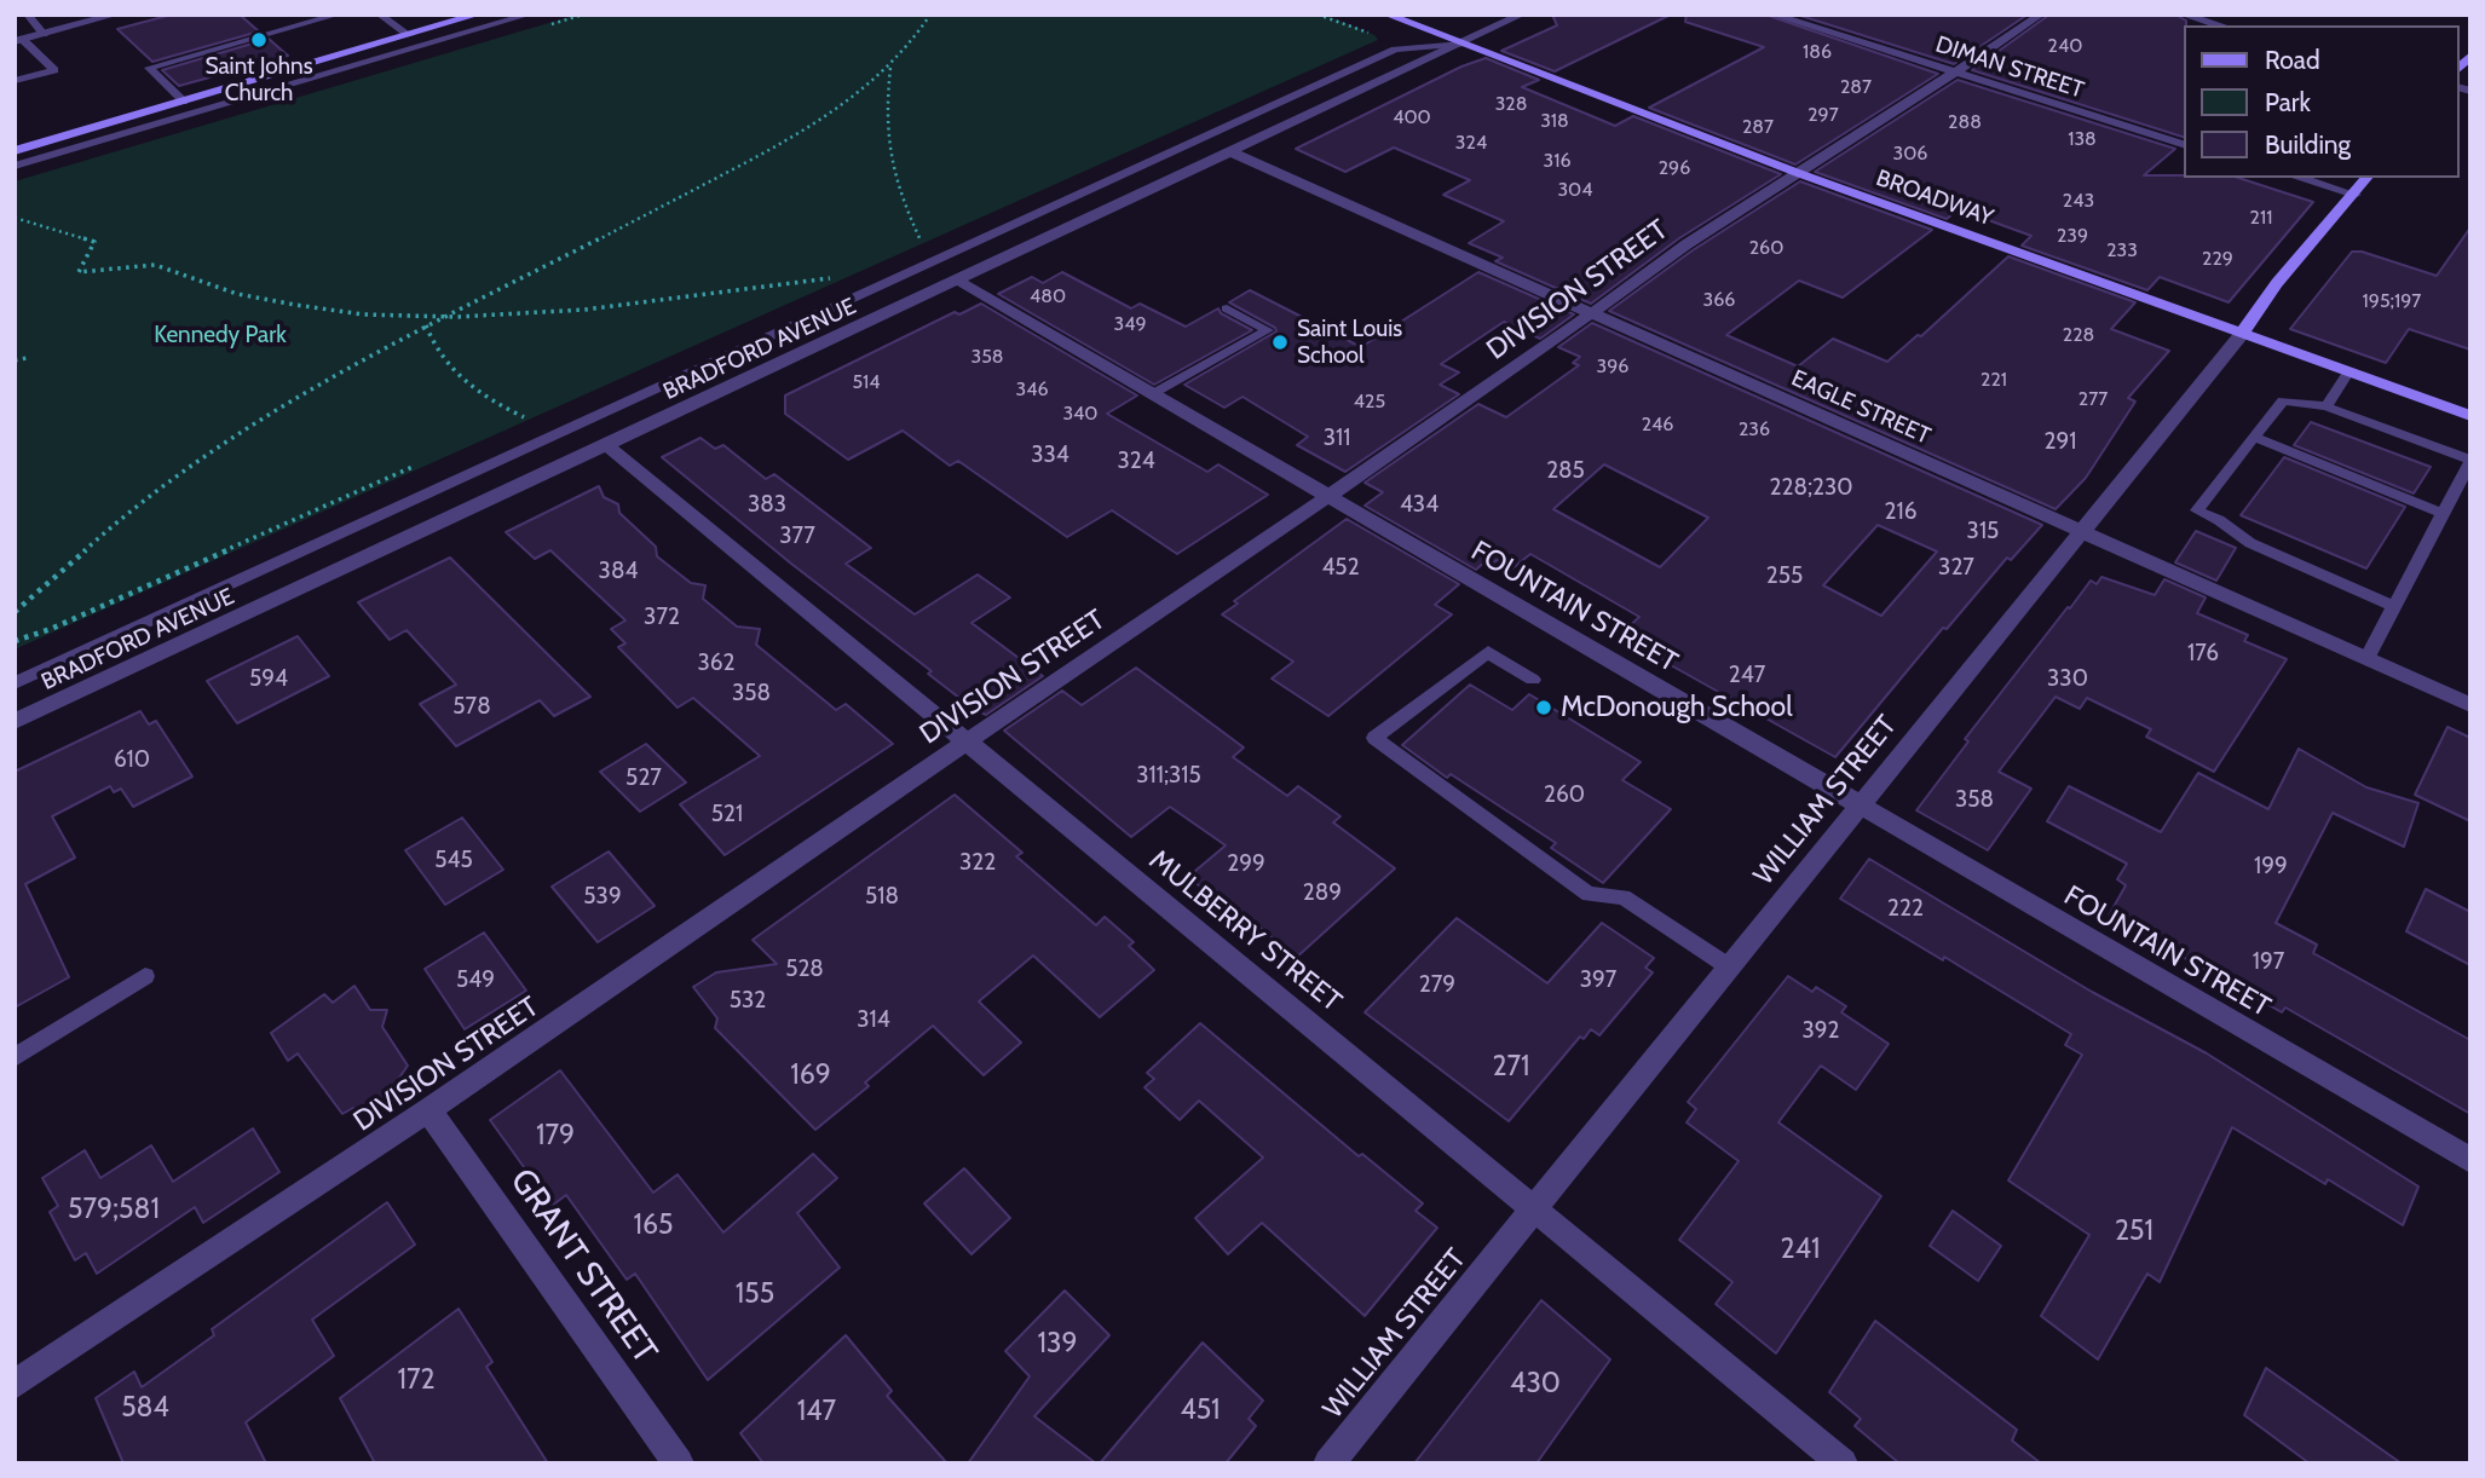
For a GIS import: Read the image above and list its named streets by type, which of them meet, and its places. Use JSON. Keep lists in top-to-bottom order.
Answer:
{
  "streets": {
    "main road": ["BROADWAY", "WILLIAM STREET"],
    "street": [
      "DIMAN STREET",
      "DIVISION STREET",
      "BRADFORD AVENUE",
      "EAGLE STREET",
      "FOUNTAIN STREET",
      "MULBERRY STREET",
      "GRANT STREET"
    ]
  },
  "crossings": [
    ["DIMAN STREET", "DIVISION STREET"],
    ["BROADWAY", "DIVISION STREET"],
    ["BROADWAY", "BRADFORD AVENUE"],
    ["BROADWAY", "WILLIAM STREET"],
    ["DIVISION STREET", "EAGLE STREET"],
    ["DIVISION STREET", "FOUNTAIN STREET"],
    ["DIVISION STREET", "MULBERRY STREET"],
    ["DIVISION STREET", "GRANT STREET"],
    ["BRADFORD AVENUE", "EAGLE STREET"],
    ["BRADFORD AVENUE", "FOUNTAIN STREET"],
    ["BRADFORD AVENUE", "MULBERRY STREET"],
    ["EAGLE STREET", "WILLIAM STREET"],
    ["FOUNTAIN STREET", "WILLIAM STREET"],
    ["WILLIAM STREET", "MULBERRY STREET"]
  ],
  "parks": ["Kennedy Park"],
  "places": ["Saint Johns Church", "Saint Louis School", "McDonough School"],
  "house_numbers": [
    "240",
    "186",
    "287",
    "328",
    "297",
    "400",
    "318",
    "288",
    "287",
    "138",
    "324",
    "306",
    "316",
    "296",
    "304",
    "243",
    "211",
    "239",
    "260",
    "233",
    "229",
    "480",
    "366",
    "195;197",
    "349",
    "228",
    "358",
    "396",
    "221",
    "514",
    "346",
    "277",
    "425",
    "340",
    "246",
    "236",
    "311",
    "291",
    "334",
    "324",
    "285",
    "228;230",
    "383",
    "434",
    "216",
    "315",
    "377",
    "452",
    "327",
    "384",
    "255",
    "372",
    "176",
    "362",
    "247",
    "594",
    "330",
    "358",
    "578",
    "610",
    "311;315",
    "527",
    "260",
    "358",
    "521",
    "545",
    "322",
    "299",
    "199",
    "289",
    "539",
    "518",
    "222",
    "197",
    "528",
    "549",
    "397",
    "279",
    "532",
    "314",
    "392",
    "271",
    "169",
    "179",
    "579;581",
    "165",
    "251",
    "241",
    "155",
    "139",
    "172",
    "430",
    "584",
    "451",
    "147"
  ],
  "legend": ["Road", "Park", "Building"]
}
